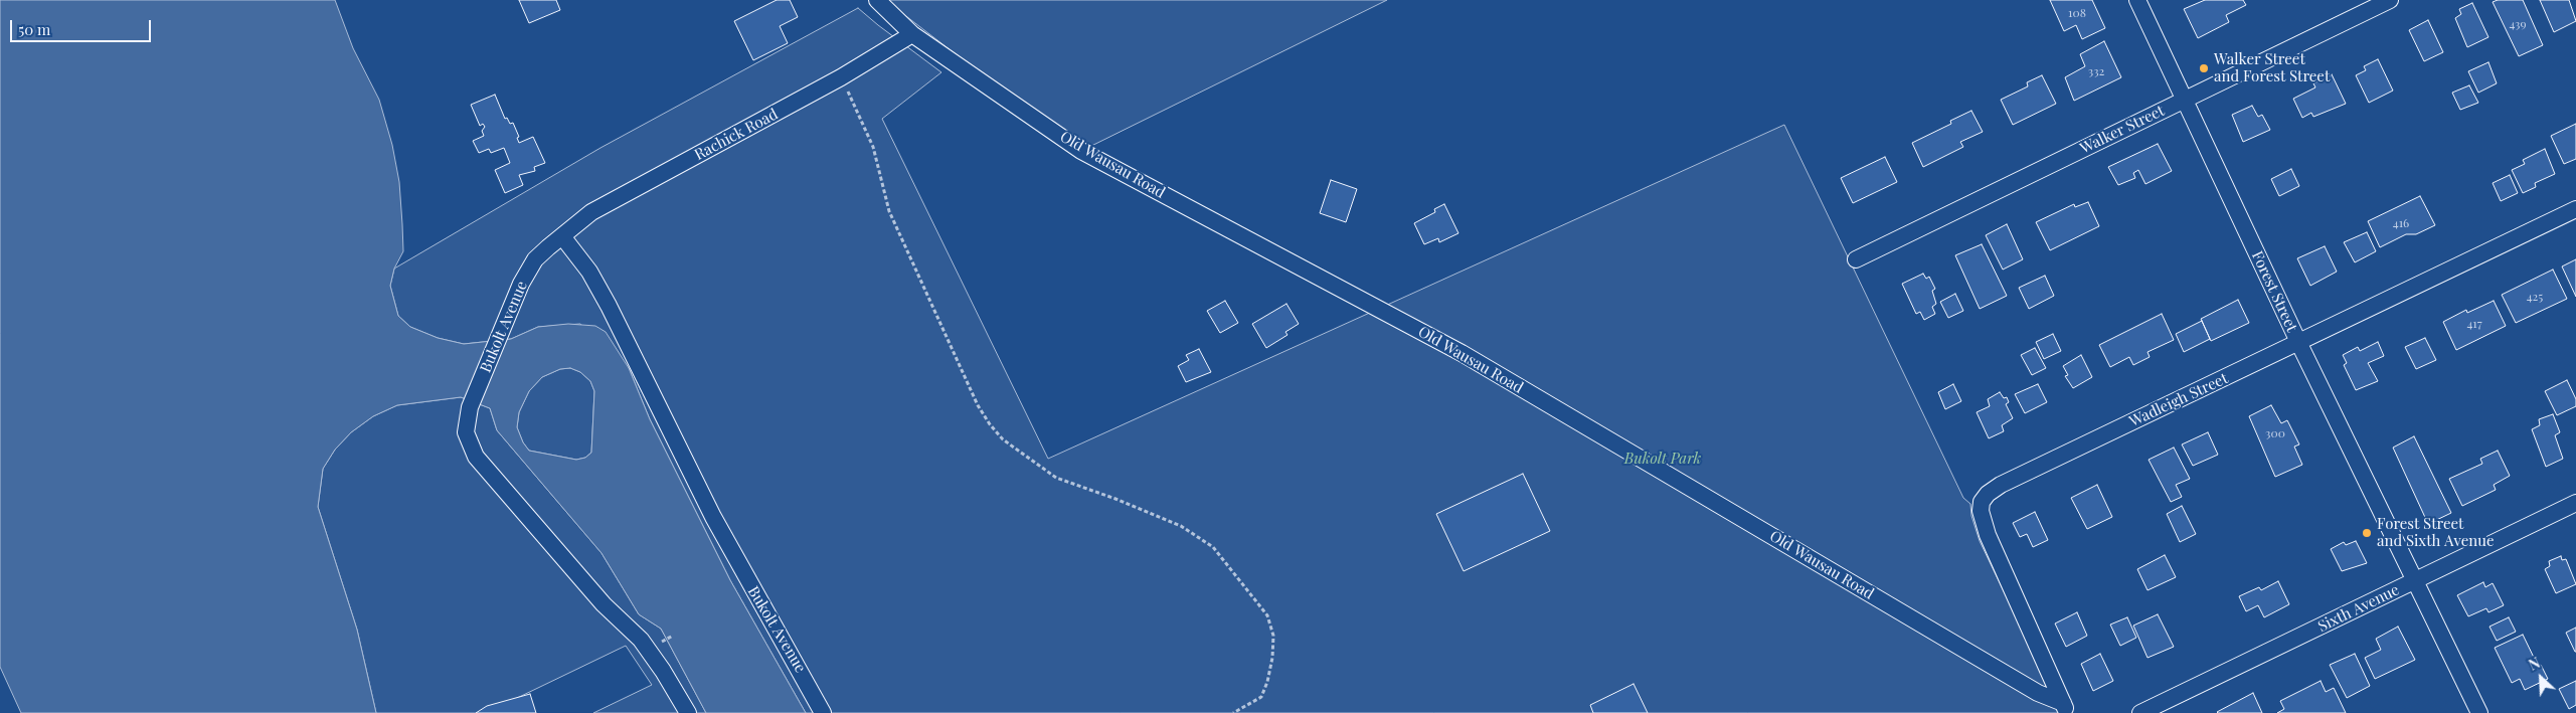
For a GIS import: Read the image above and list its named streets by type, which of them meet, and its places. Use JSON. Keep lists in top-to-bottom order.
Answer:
{
  "streets": {
    "street": [
      "Walker Street",
      "Rachick Road",
      "Old Wausau Road",
      "Forest Street",
      "Bukolt Avenue",
      "Wadleigh Street",
      "Sixth Avenue"
    ]
  },
  "crossings": [
    ["Walker Street", "Forest Street"],
    ["Rachick Road", "Old Wausau Road"],
    ["Rachick Road", "Bukolt Avenue"],
    ["Old Wausau Road", "Wadleigh Street"],
    ["Forest Street", "Wadleigh Street"],
    ["Forest Street", "Sixth Avenue"]
  ],
  "parks": ["Bukolt Park"],
  "places": ["Walker Street and Forest Street", "Forest Street and Sixth Avenue"],
  "house_numbers": [
    "108",
    "439",
    "332",
    "416",
    "425",
    "417",
    "300"
  ],
  "scale_bar": "50 m",
  "north": "top left"
}
